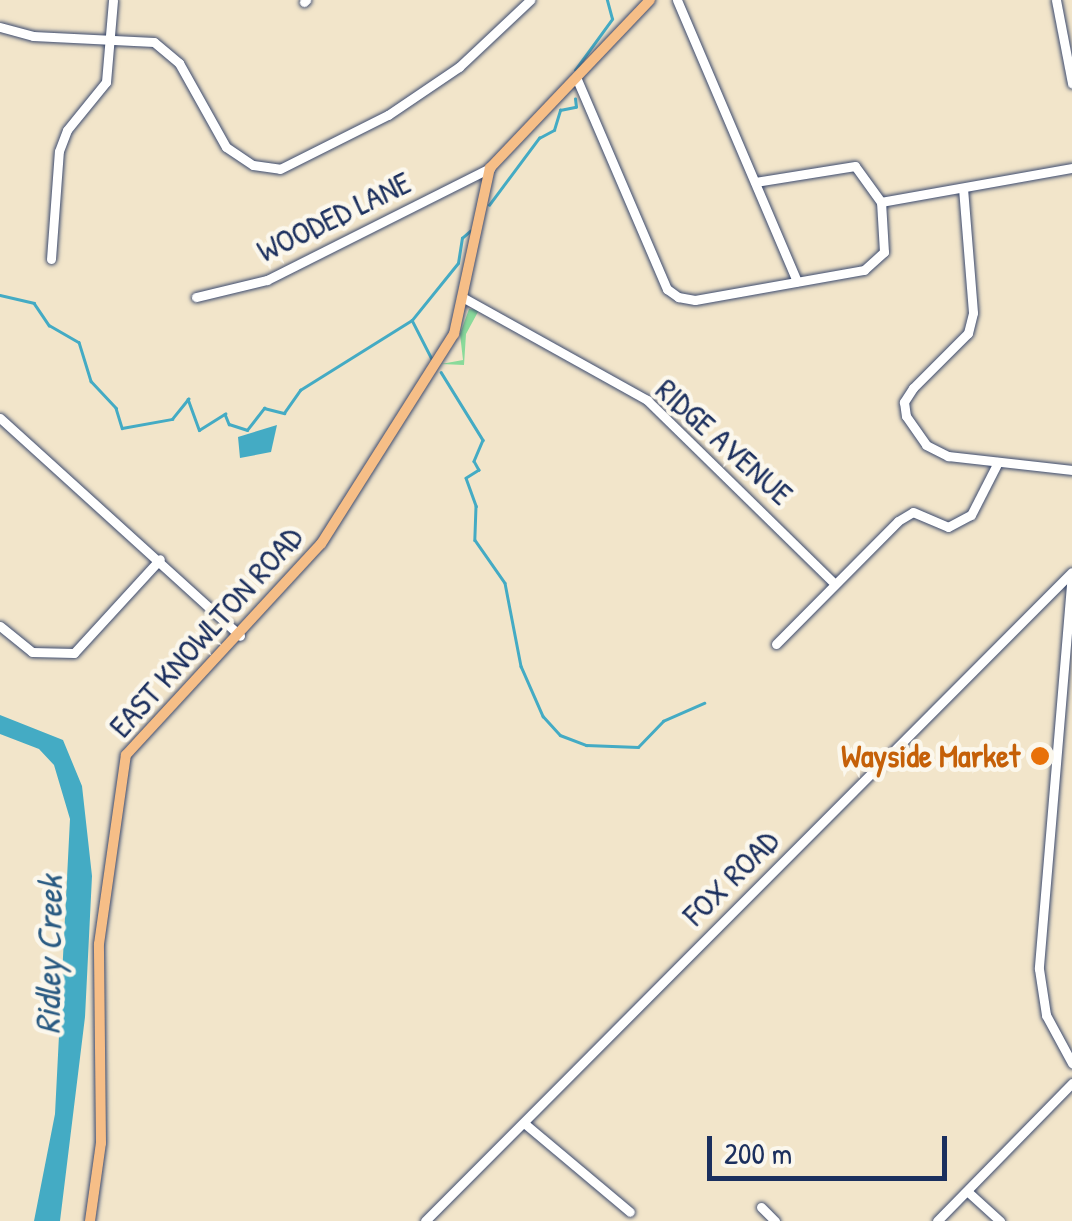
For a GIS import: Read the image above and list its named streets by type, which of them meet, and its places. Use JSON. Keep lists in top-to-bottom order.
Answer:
{
  "streets": {
    "main road": ["EAST KNOWLTON ROAD"],
    "street": ["WOODED LANE", "RIDGE AVENUE", "FOX ROAD"]
  },
  "crossings": [
    ["WOODED LANE", "EAST KNOWLTON ROAD"],
    ["RIDGE AVENUE", "EAST KNOWLTON ROAD"]
  ],
  "water": ["Ridley Creek"],
  "places": ["Wayside Market"],
  "scale_bar": "200 m"
}
